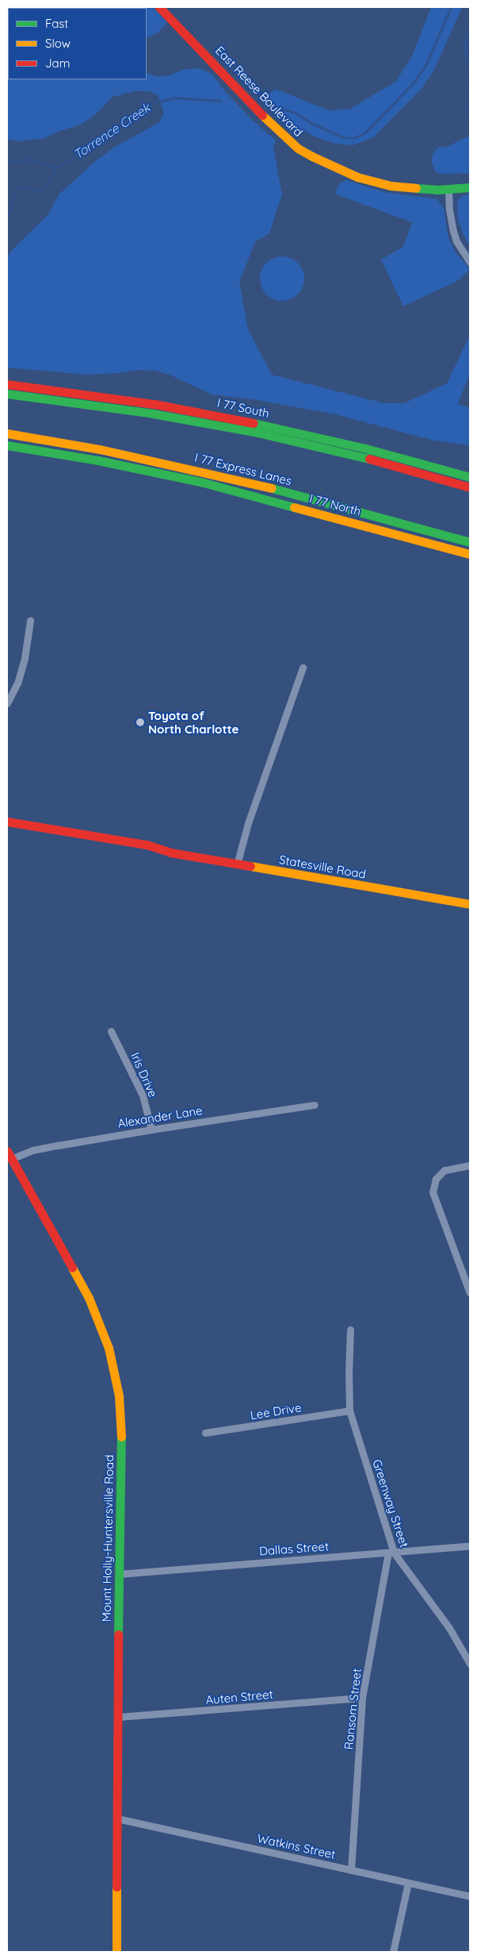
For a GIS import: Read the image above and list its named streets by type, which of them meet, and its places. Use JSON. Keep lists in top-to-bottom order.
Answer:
{
  "streets": {
    "main road": [
      "East Reese Boulevard",
      "I 77 South",
      "I 77 Express Lanes",
      "I 77 North",
      "Statesville Road",
      "Mount Holly-Huntersville Road"
    ],
    "street": [
      "Iris Drive",
      "Alexander Lane",
      "Lee Drive",
      "Greenway Street",
      "Dallas Street",
      "Auten Street",
      "Ransom Street",
      "Watkins Street"
    ]
  },
  "crossings": [
    ["Iris Drive", "Alexander Lane"],
    ["Alexander Lane", "Mount Holly-Huntersville Road"],
    ["Lee Drive", "Greenway Street"],
    ["Greenway Street", "Dallas Street"],
    ["Greenway Street", "Ransom Street"],
    ["Mount Holly-Huntersville Road", "Dallas Street"],
    ["Mount Holly-Huntersville Road", "Auten Street"],
    ["Mount Holly-Huntersville Road", "Watkins Street"],
    ["Dallas Street", "Ransom Street"],
    ["Auten Street", "Ransom Street"],
    ["Ransom Street", "Watkins Street"]
  ],
  "water": ["Torrence Creek"],
  "places": ["Toyota of North Charlotte"],
  "legend": ["Fast", "Slow", "Jam"]
}
